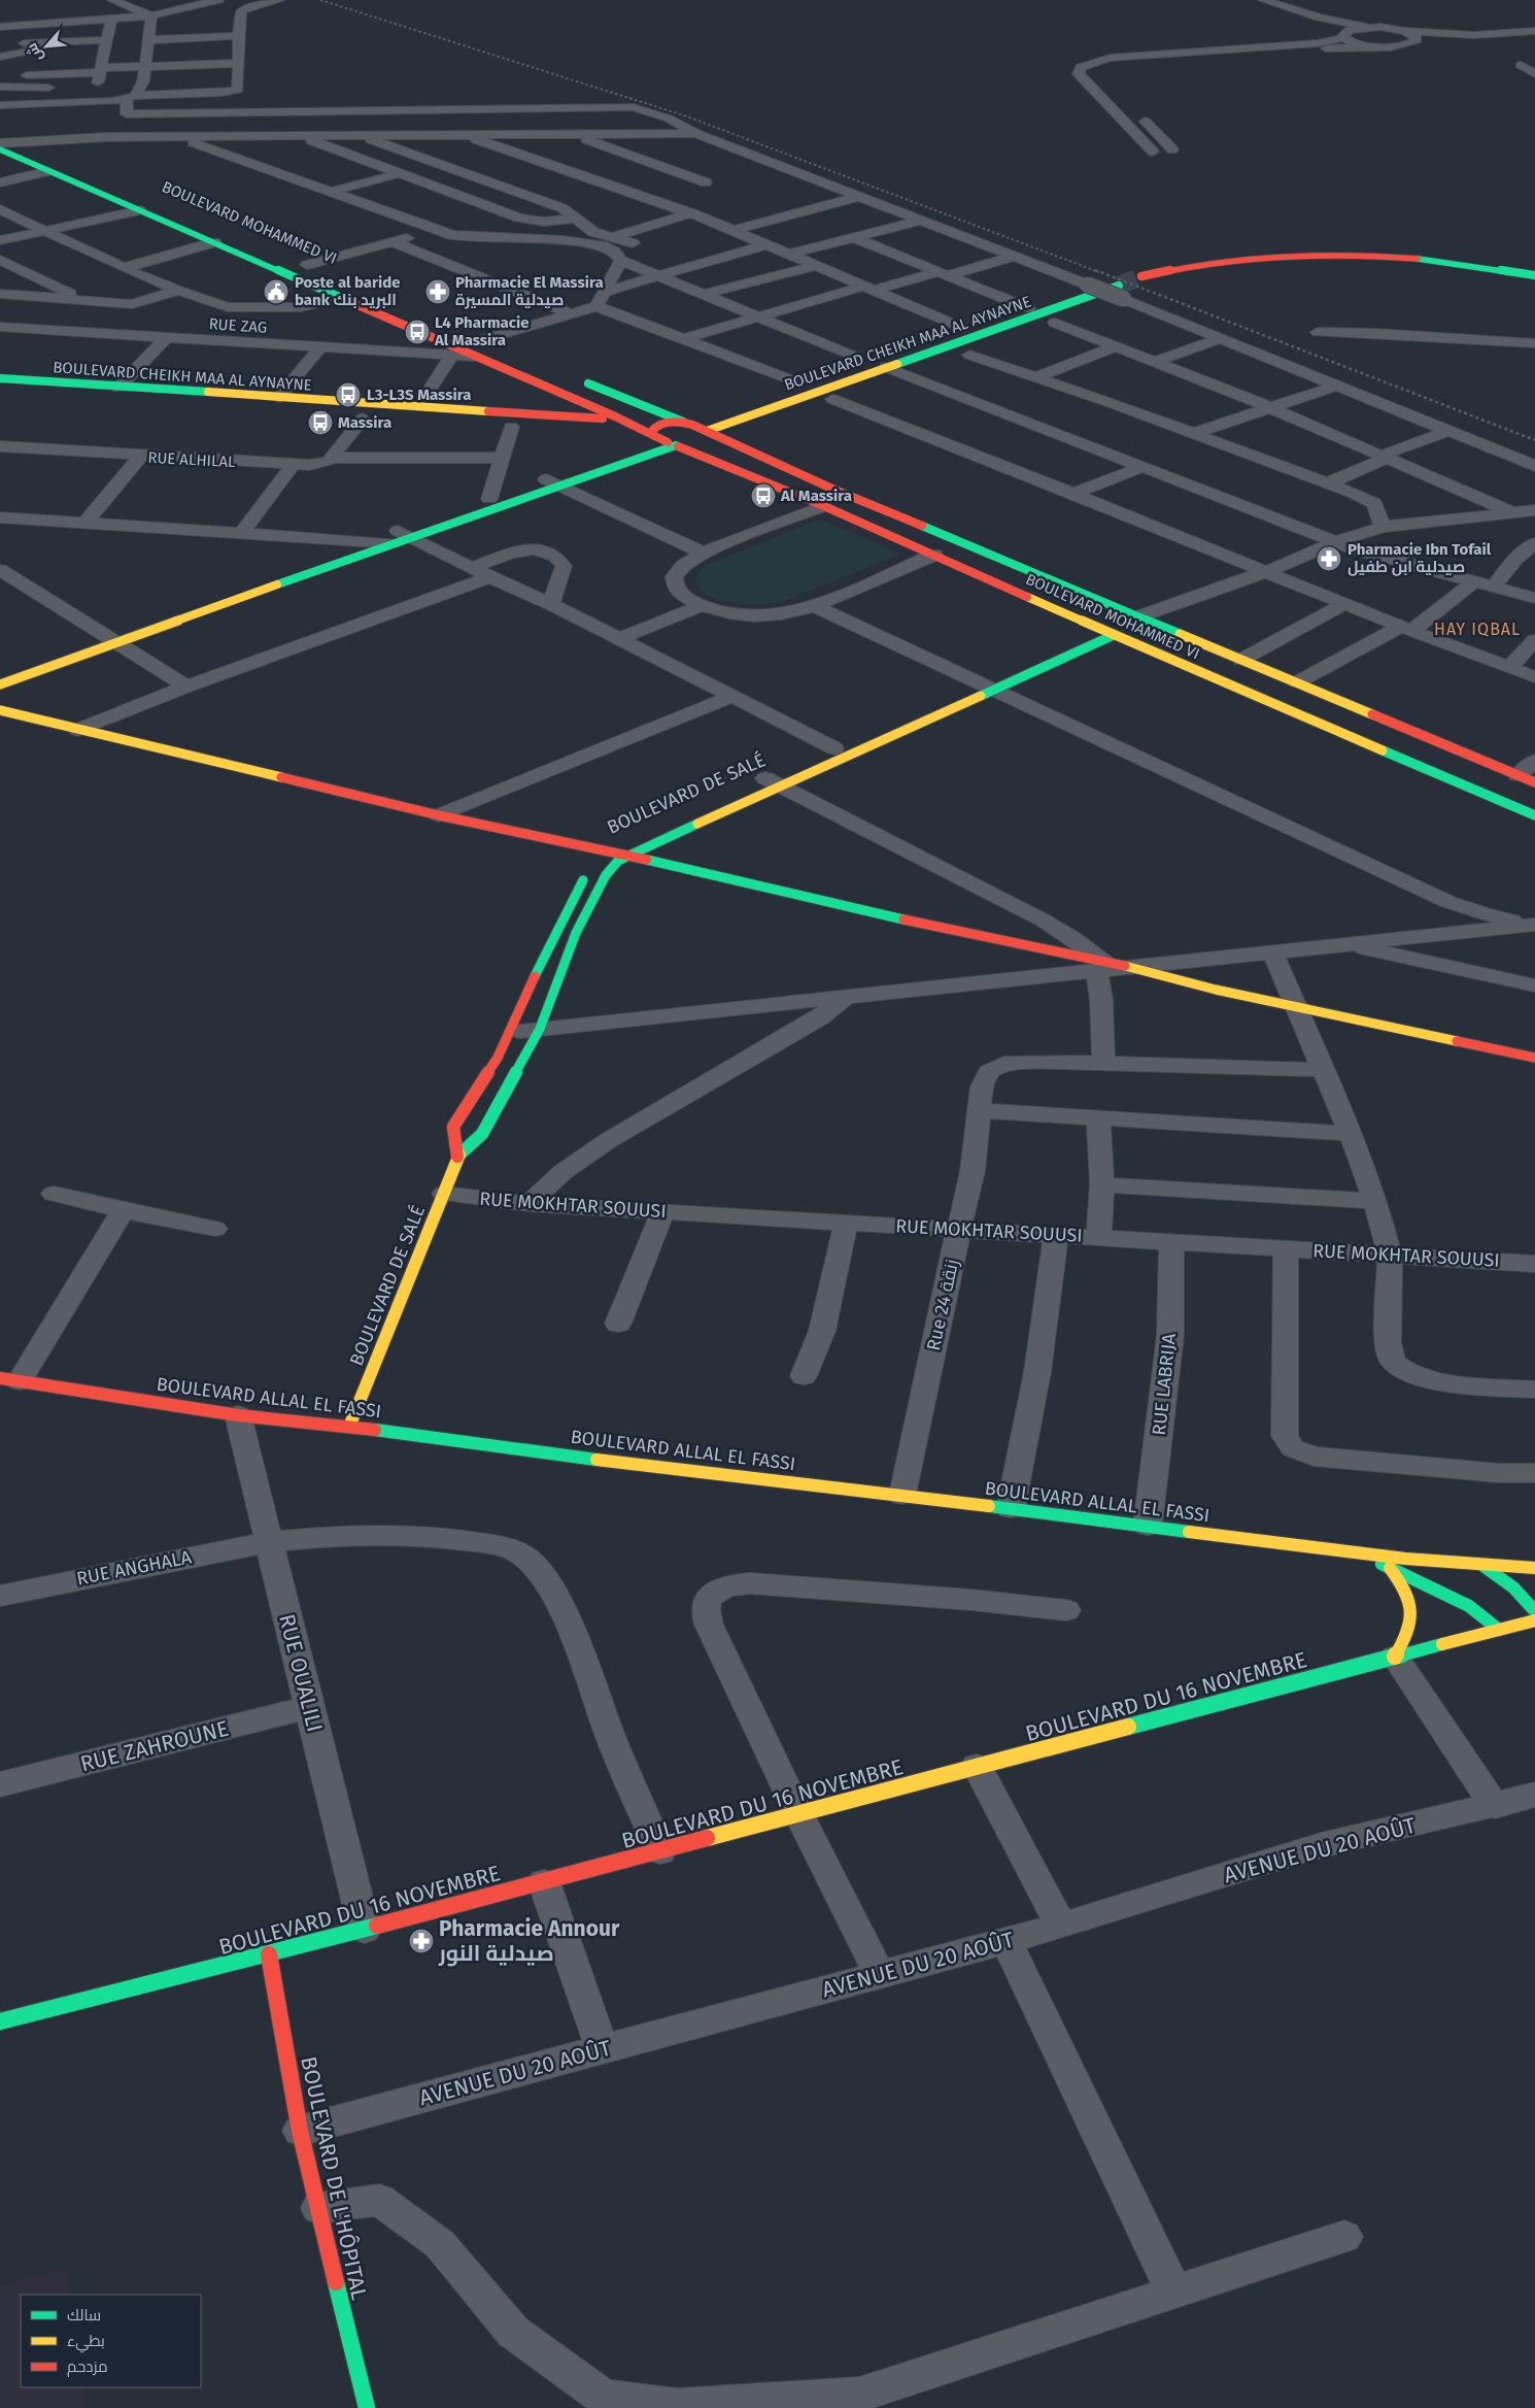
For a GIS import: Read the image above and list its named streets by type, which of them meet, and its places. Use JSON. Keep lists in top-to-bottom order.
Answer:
{
  "streets": {
    "street": [
      "BOULEVARD MOHAMMED VI",
      "RUE ZAG",
      "BOULEVARD CHEIKH MAA AL AYNAYNE",
      "RUE ALHILAL",
      "BOULEVARD DE SALÉ",
      "RUE MOKHTAR SOUUSI",
      "Rue 24 زنقة",
      "RUE LABRIJA",
      "BOULEVARD ALLAL EL FASSI",
      "RUE ANGHALA",
      "RUE OUALILI",
      "BOULEVARD DU 16 NOVEMBRE",
      "RUE ZAHROUNE",
      "AVENUE DU 20 AOÛT",
      "BOULEVARD DE L'HÔPITAL"
    ]
  },
  "crossings": [
    ["BOULEVARD MOHAMMED VI", "RUE ZAG"],
    ["BOULEVARD MOHAMMED VI", "BOULEVARD CHEIKH MAA AL AYNAYNE"],
    ["BOULEVARD MOHAMMED VI", "BOULEVARD DE SALÉ"],
    ["BOULEVARD DE SALÉ", "RUE MOKHTAR SOUUSI"],
    ["BOULEVARD DE SALÉ", "BOULEVARD ALLAL EL FASSI"],
    ["RUE MOKHTAR SOUUSI", "Rue 24 زنقة"],
    ["RUE MOKHTAR SOUUSI", "RUE LABRIJA"],
    ["Rue 24 زنقة", "BOULEVARD ALLAL EL FASSI"],
    ["RUE LABRIJA", "BOULEVARD ALLAL EL FASSI"],
    ["BOULEVARD ALLAL EL FASSI", "RUE OUALILI"],
    ["BOULEVARD ALLAL EL FASSI", "BOULEVARD DU 16 NOVEMBRE"],
    ["RUE ANGHALA", "RUE OUALILI"],
    ["RUE ANGHALA", "BOULEVARD DU 16 NOVEMBRE"],
    ["RUE OUALILI", "BOULEVARD DU 16 NOVEMBRE"],
    ["RUE OUALILI", "RUE ZAHROUNE"],
    ["BOULEVARD DU 16 NOVEMBRE", "BOULEVARD DE L'HÔPITAL"],
    ["AVENUE DU 20 AOÛT", "BOULEVARD DE L'HÔPITAL"]
  ],
  "districts": ["HAY IQBAL"],
  "places": {
    "public building": ["Poste al baride bank البريد بنك"],
    "pharmacy": ["Pharmacie El Massira صيدلية المسيرة", "Pharmacie Ibn Tofail صيدلية ابن طفيل", "Pharmacie Annour صيدلية النور"],
    "bus stop": [
      "L4 Pharmacie Al Massira",
      "L3-L3S Massira",
      "Massira",
      "Al Massira"
    ]
  },
  "legend": ["سالك", "بطيء", "مزدحم"],
  "north": "bottom left"
}
